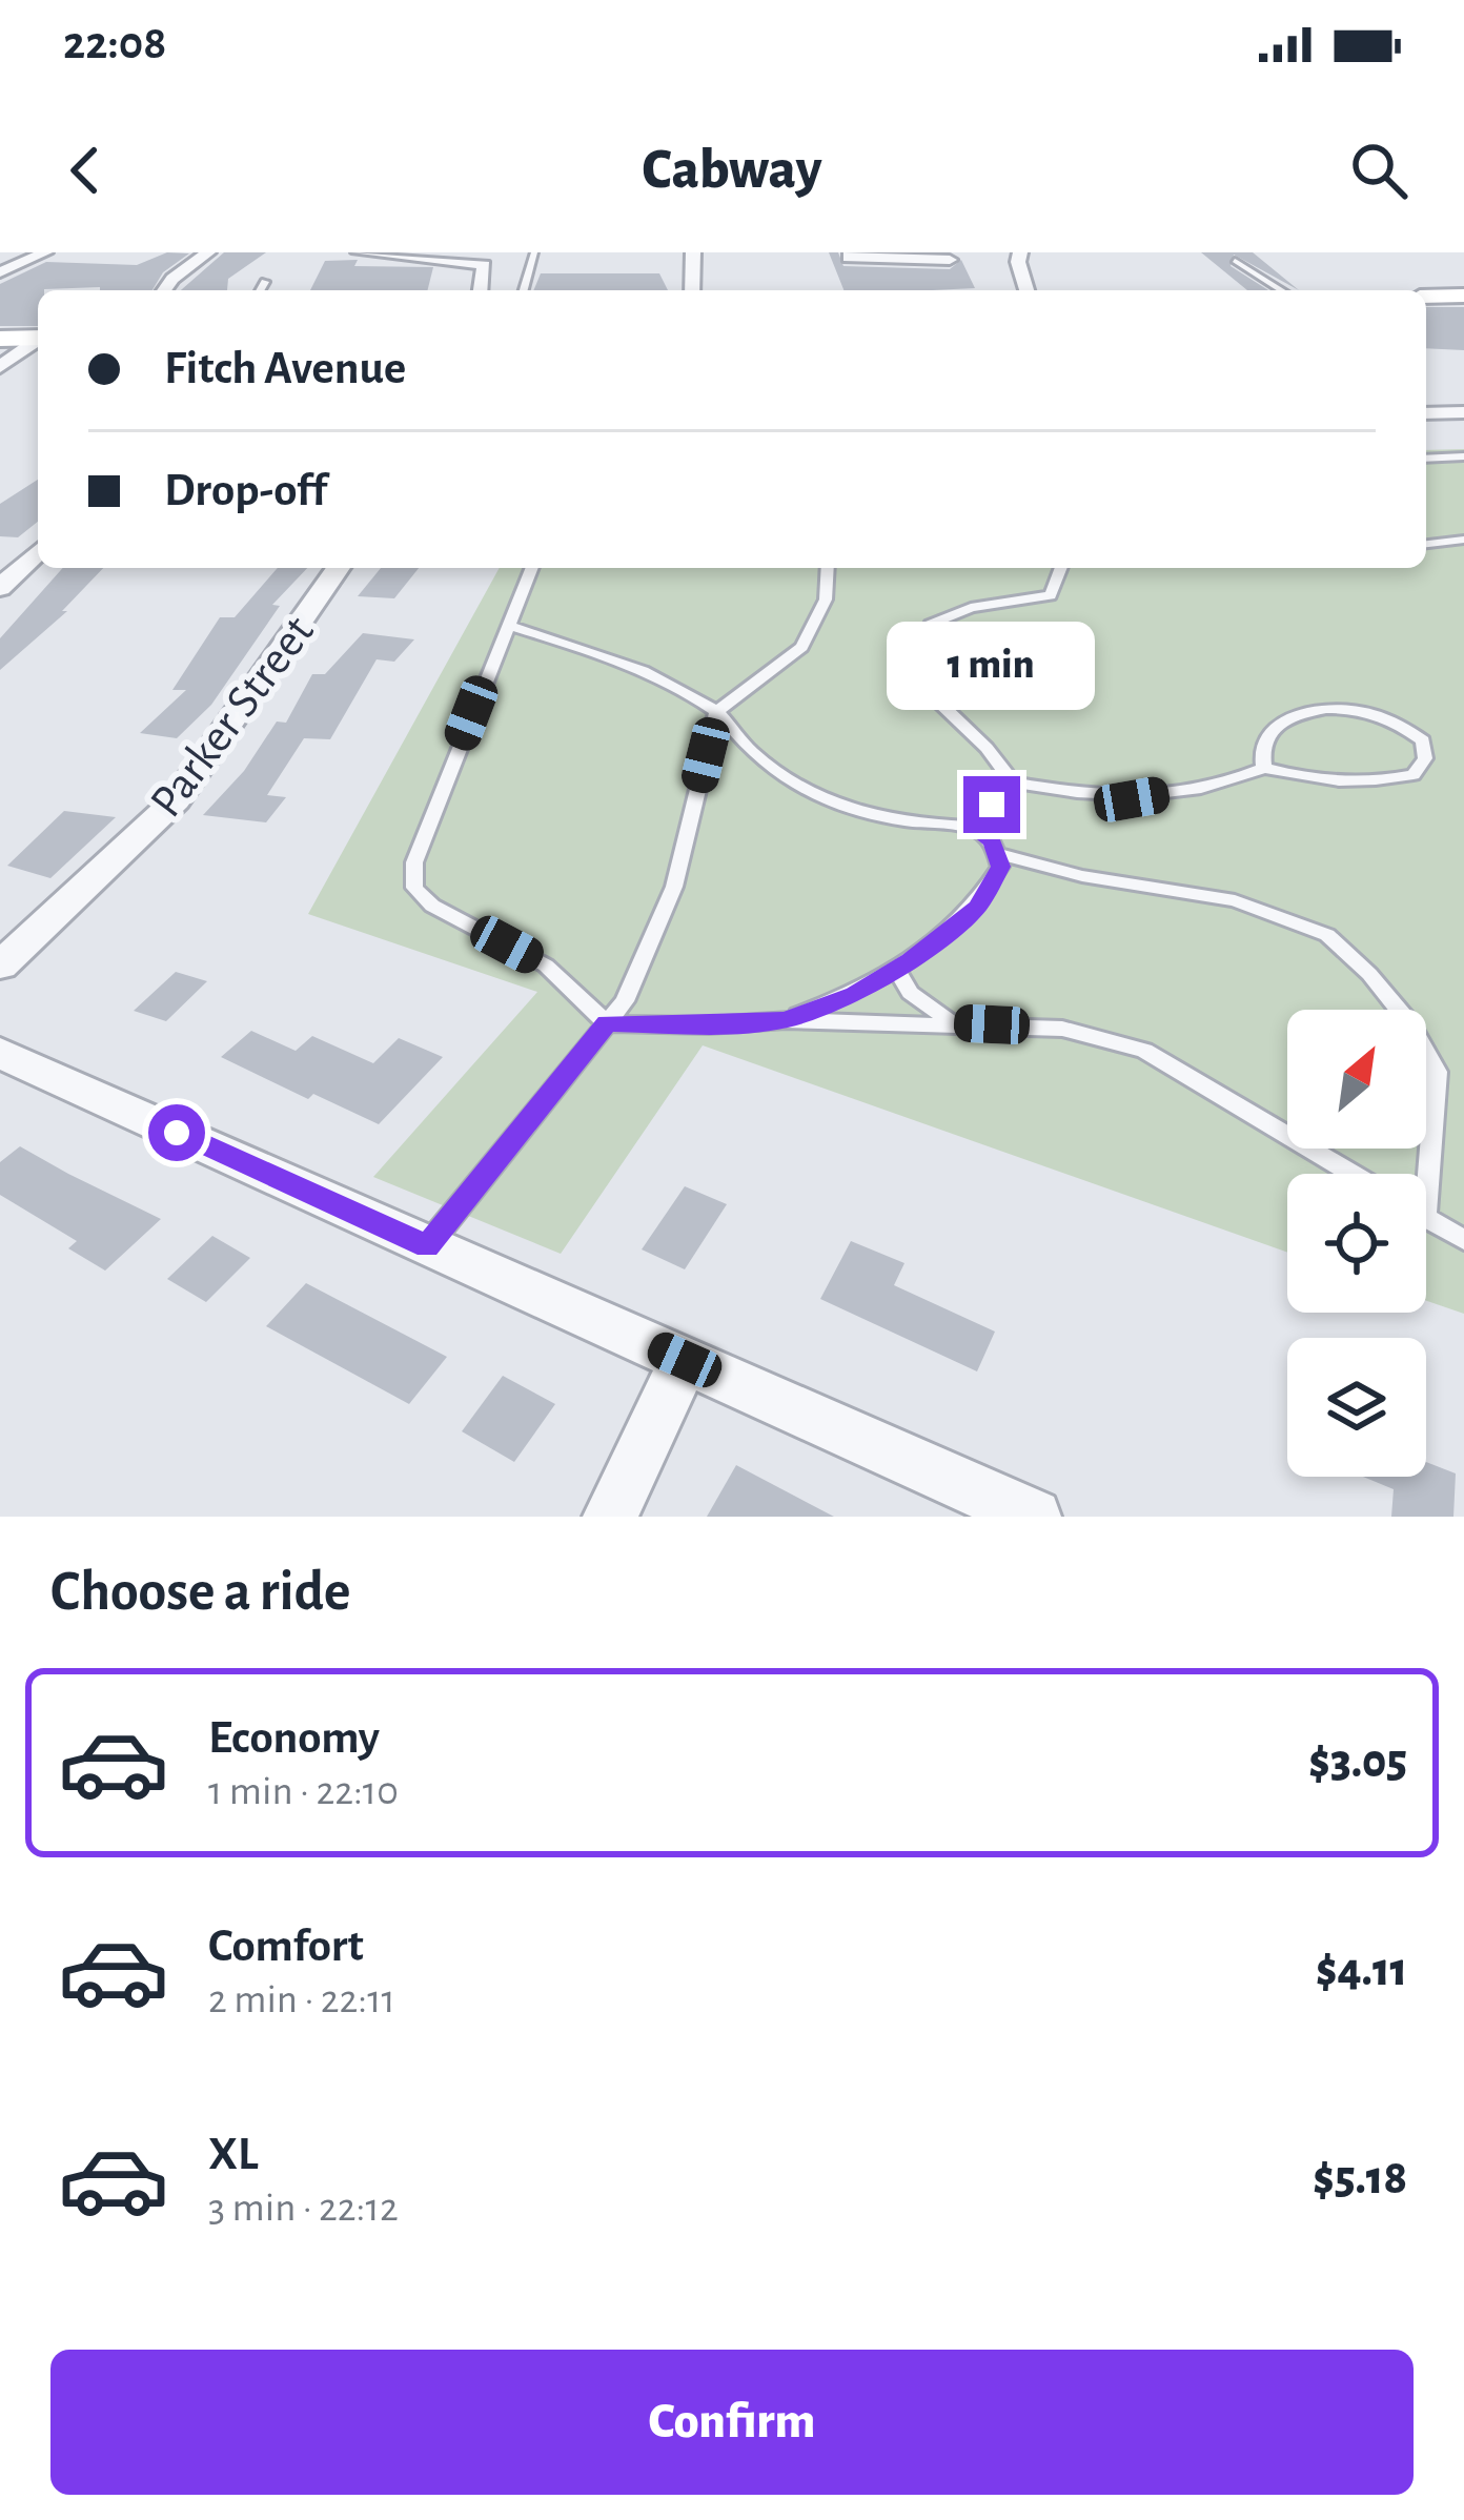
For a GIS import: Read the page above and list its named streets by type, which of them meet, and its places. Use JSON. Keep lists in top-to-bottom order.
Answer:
{
  "streets": {
    "street": ["Parker Street"]
  },
  "north": "top right",
  "page": {
    "status": "22:08",
    "header": "Cabway",
    "banner": ["Fitch Avenue", "Drop-off"],
    "bubble": "1 min",
    "heading": "Choose a ride",
    "list": [
      {
        "name": "Economy",
        "note": "1 min · 22:10",
        "value": "$3.05"
      },
      {
        "name": "Comfort",
        "note": "2 min · 22:11",
        "value": "$4.11"
      },
      {
        "name": "XL",
        "note": "3 min · 22:12",
        "value": "$5.18"
      }
    ],
    "buttons": "Confirm"
  }
}
